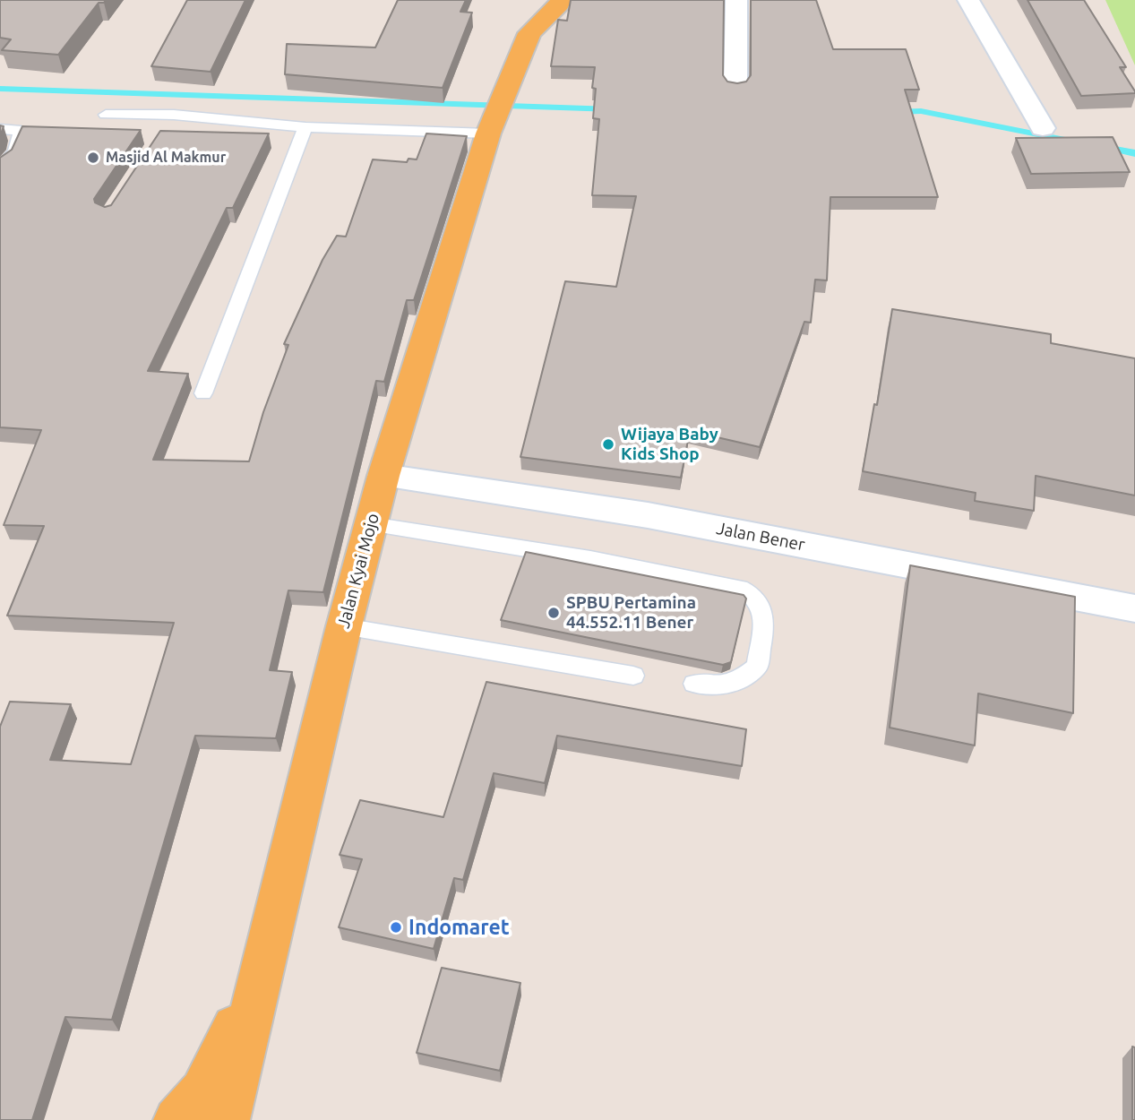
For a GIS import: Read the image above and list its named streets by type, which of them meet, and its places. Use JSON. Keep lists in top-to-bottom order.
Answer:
{
  "streets": {
    "main road": ["Jalan Kyai Mojo"],
    "street": ["Jalan Bener"]
  },
  "crossings": [
    ["Jalan Bener", "Jalan Kyai Mojo"]
  ],
  "places": [
    "Masjid Al Makmur",
    "Wijaya Baby Kids Shop",
    "SPBU Pertamina 44.552.11 Bener",
    "Indomaret"
  ]
}
